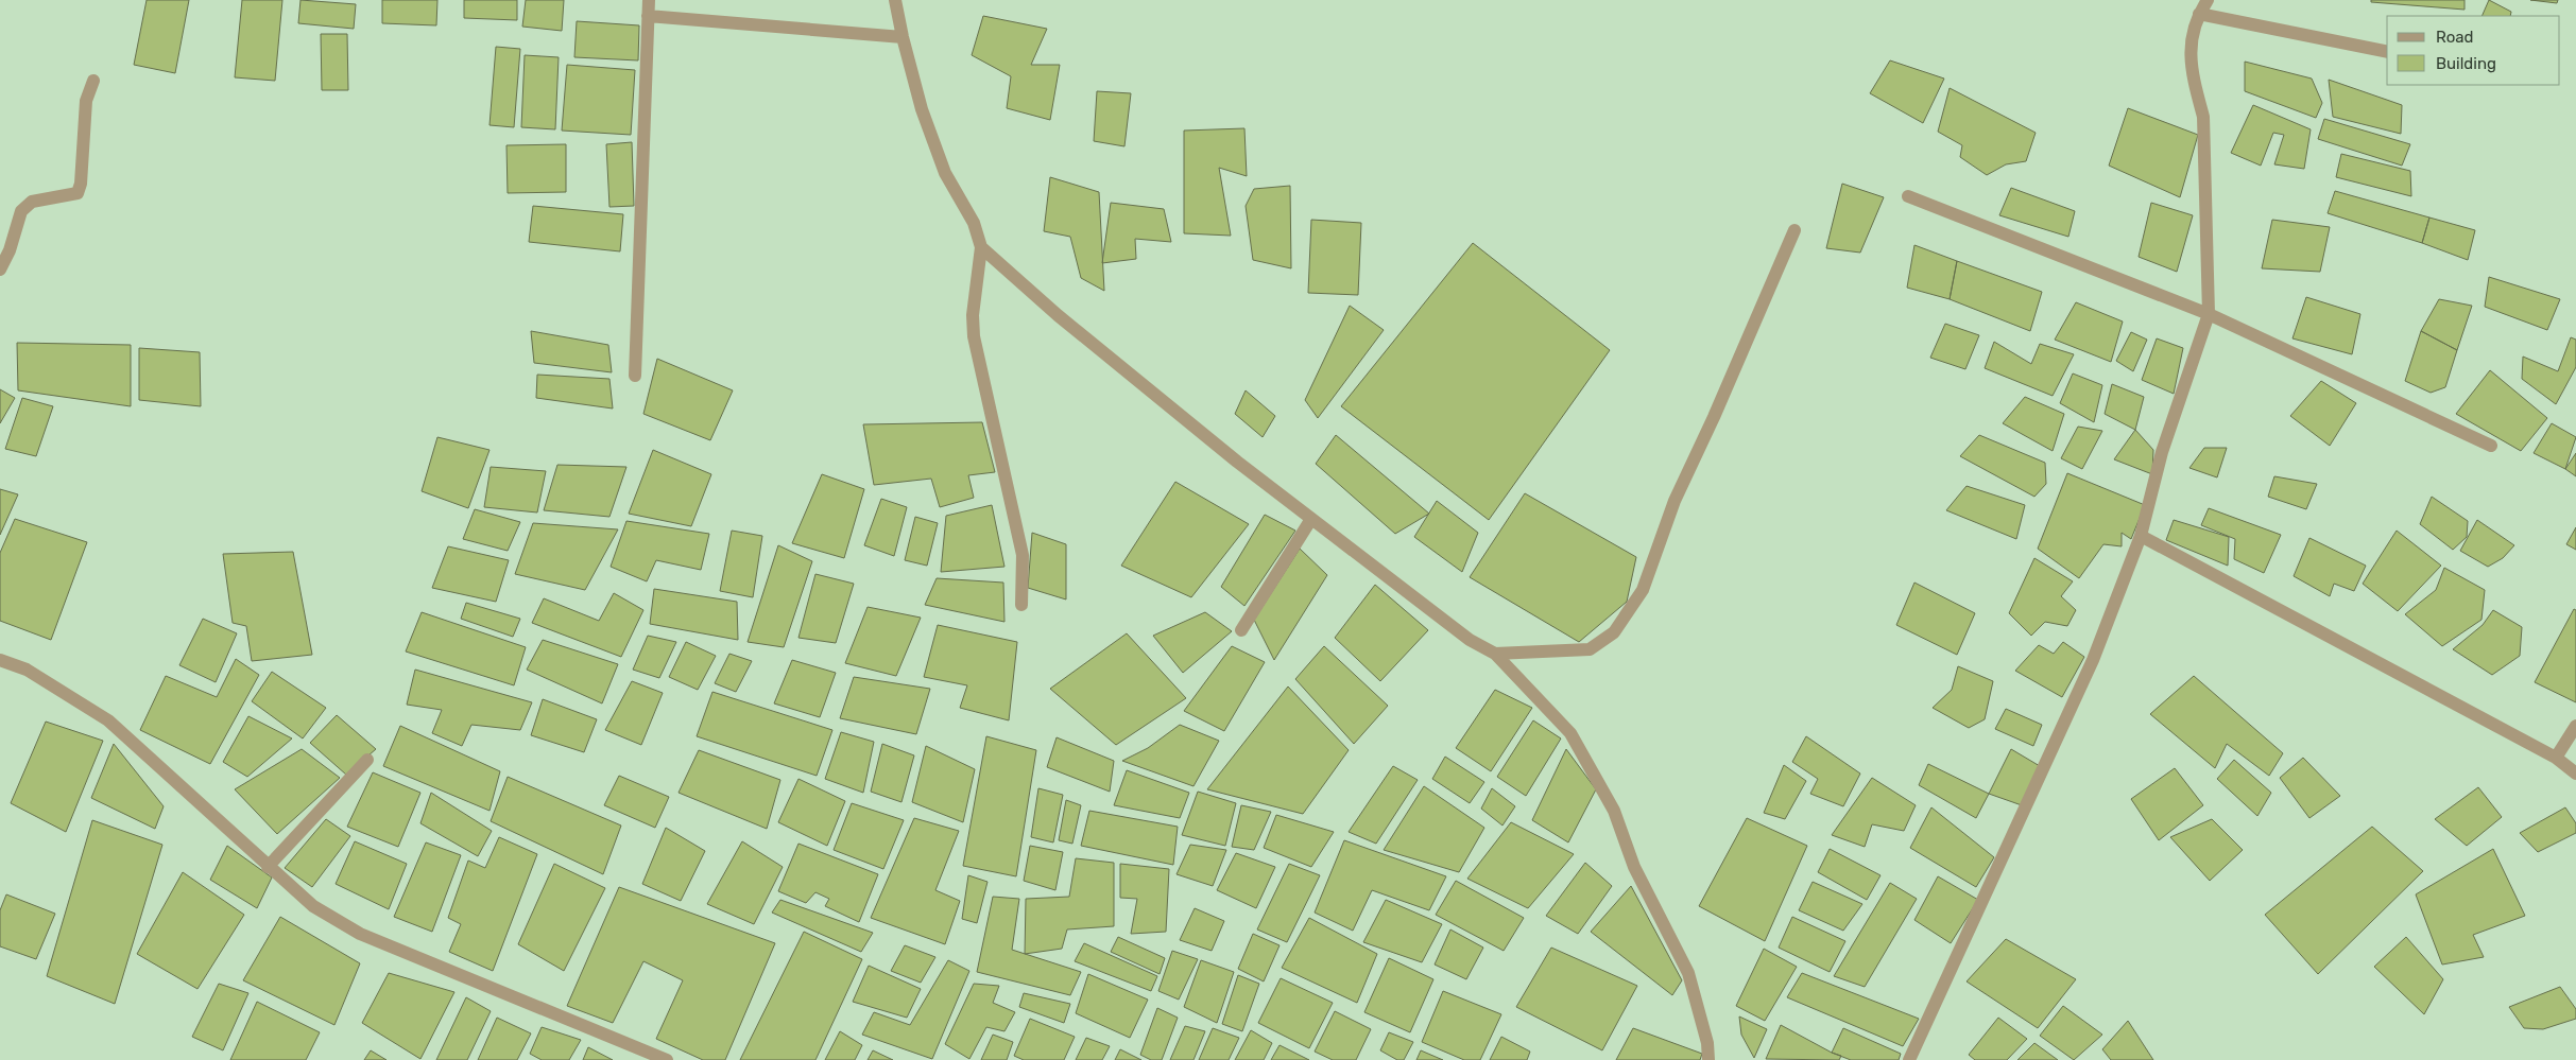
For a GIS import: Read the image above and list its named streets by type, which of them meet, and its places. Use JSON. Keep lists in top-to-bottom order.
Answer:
{
  "legend": ["Road", "Building"]
}
